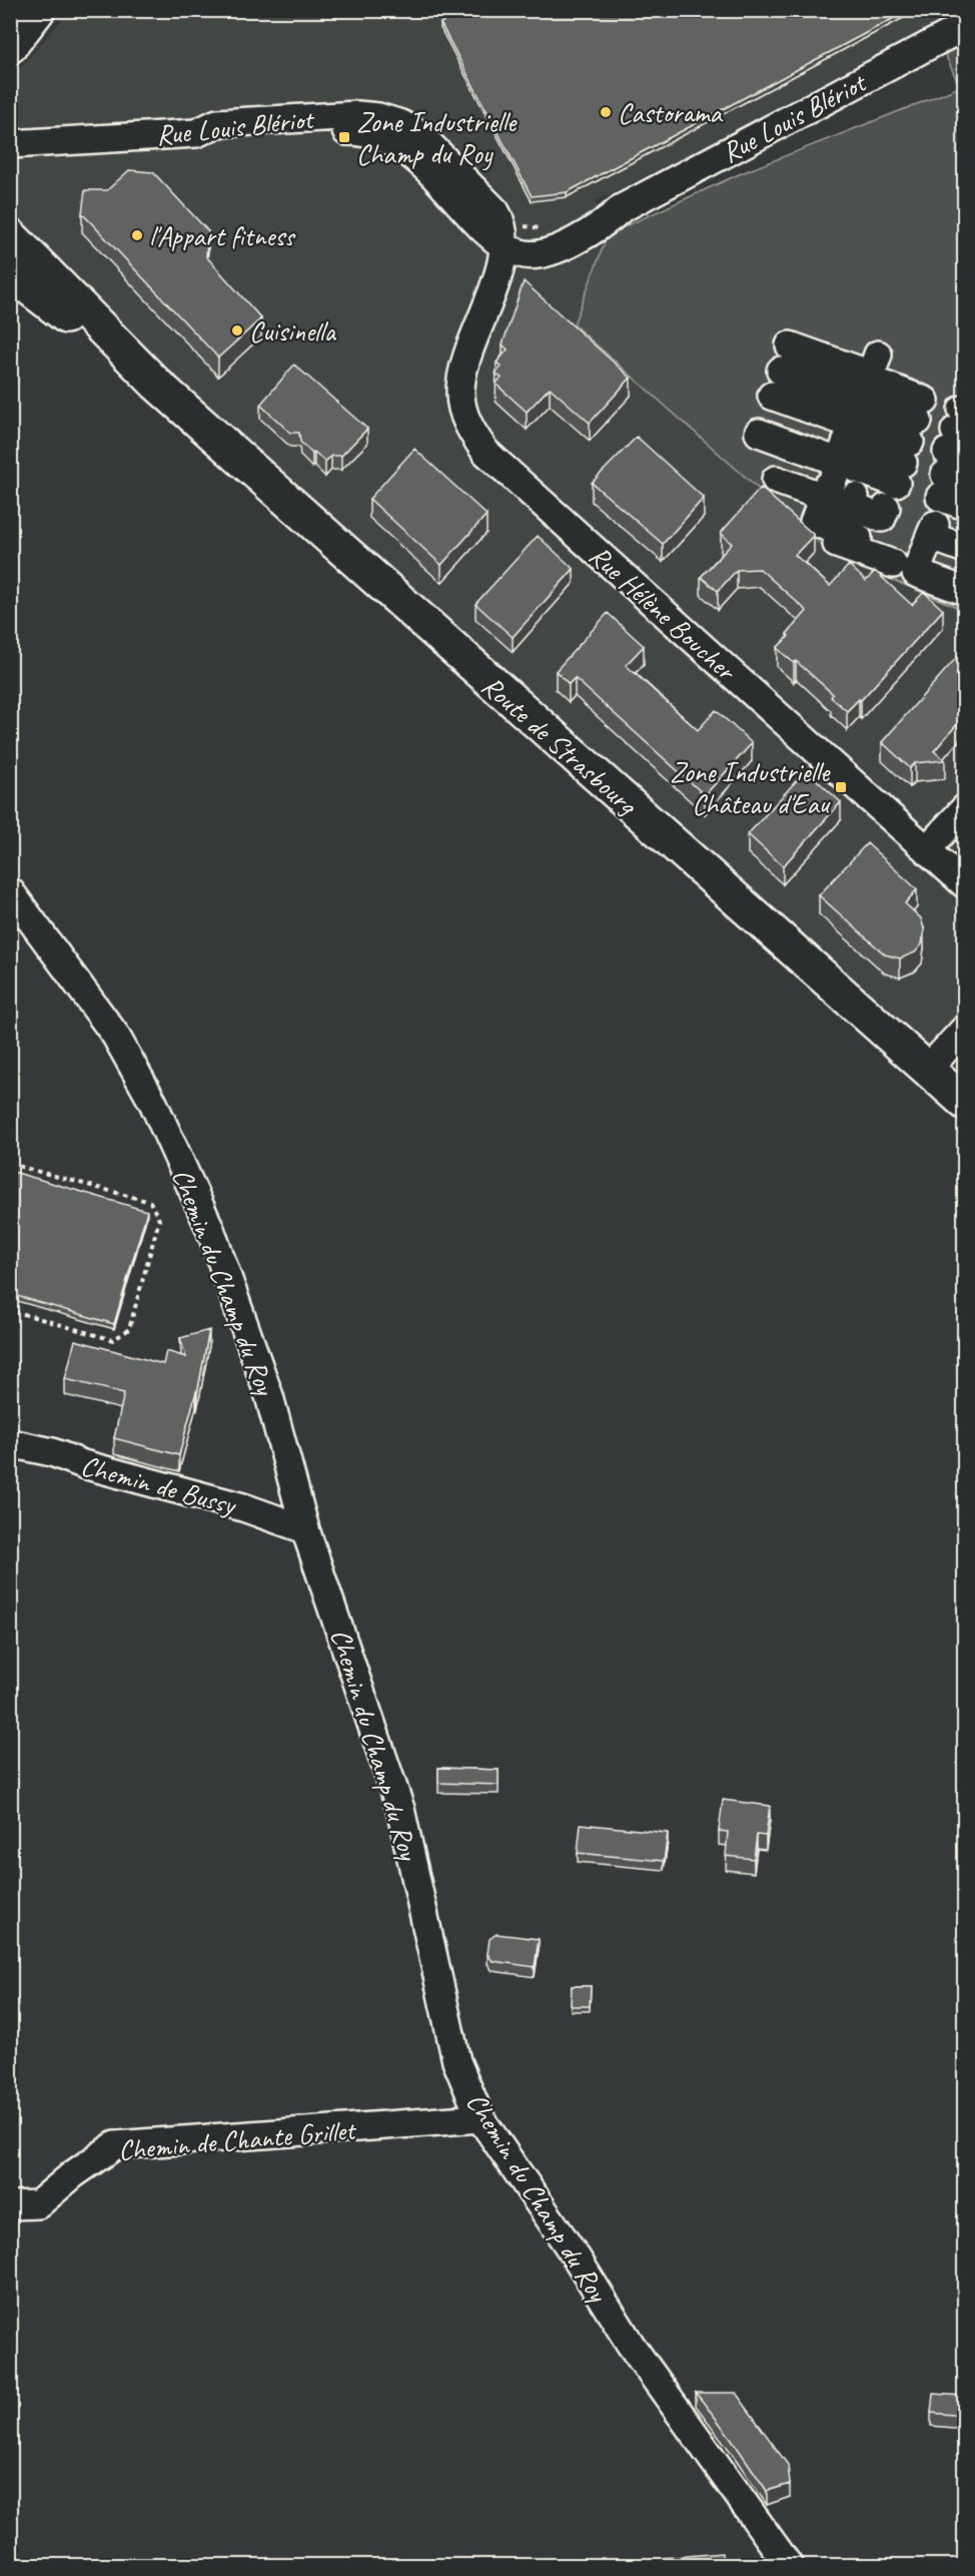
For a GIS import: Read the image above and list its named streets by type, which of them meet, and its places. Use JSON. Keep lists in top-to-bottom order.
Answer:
{
  "streets": {
    "main road": ["Route de Strasbourg"],
    "street": [
      "Rue Louis Blériot",
      "Rue Hélène Boucher",
      "Chemin du Champ du Roy",
      "Chemin de Bussy",
      "Chemin de Chante Grillet"
    ]
  },
  "crossings": [
    ["Chemin du Champ du Roy", "Chemin de Bussy"],
    ["Chemin du Champ du Roy", "Chemin de Chante Grillet"]
  ],
  "places": {
    "other": ["Castorama", "l'Appart fitness", "Cuisinella"],
    "transit": ["Zone Industrielle Champ du Roy", "Zone Industrielle Château d'Eau"]
  }
}
